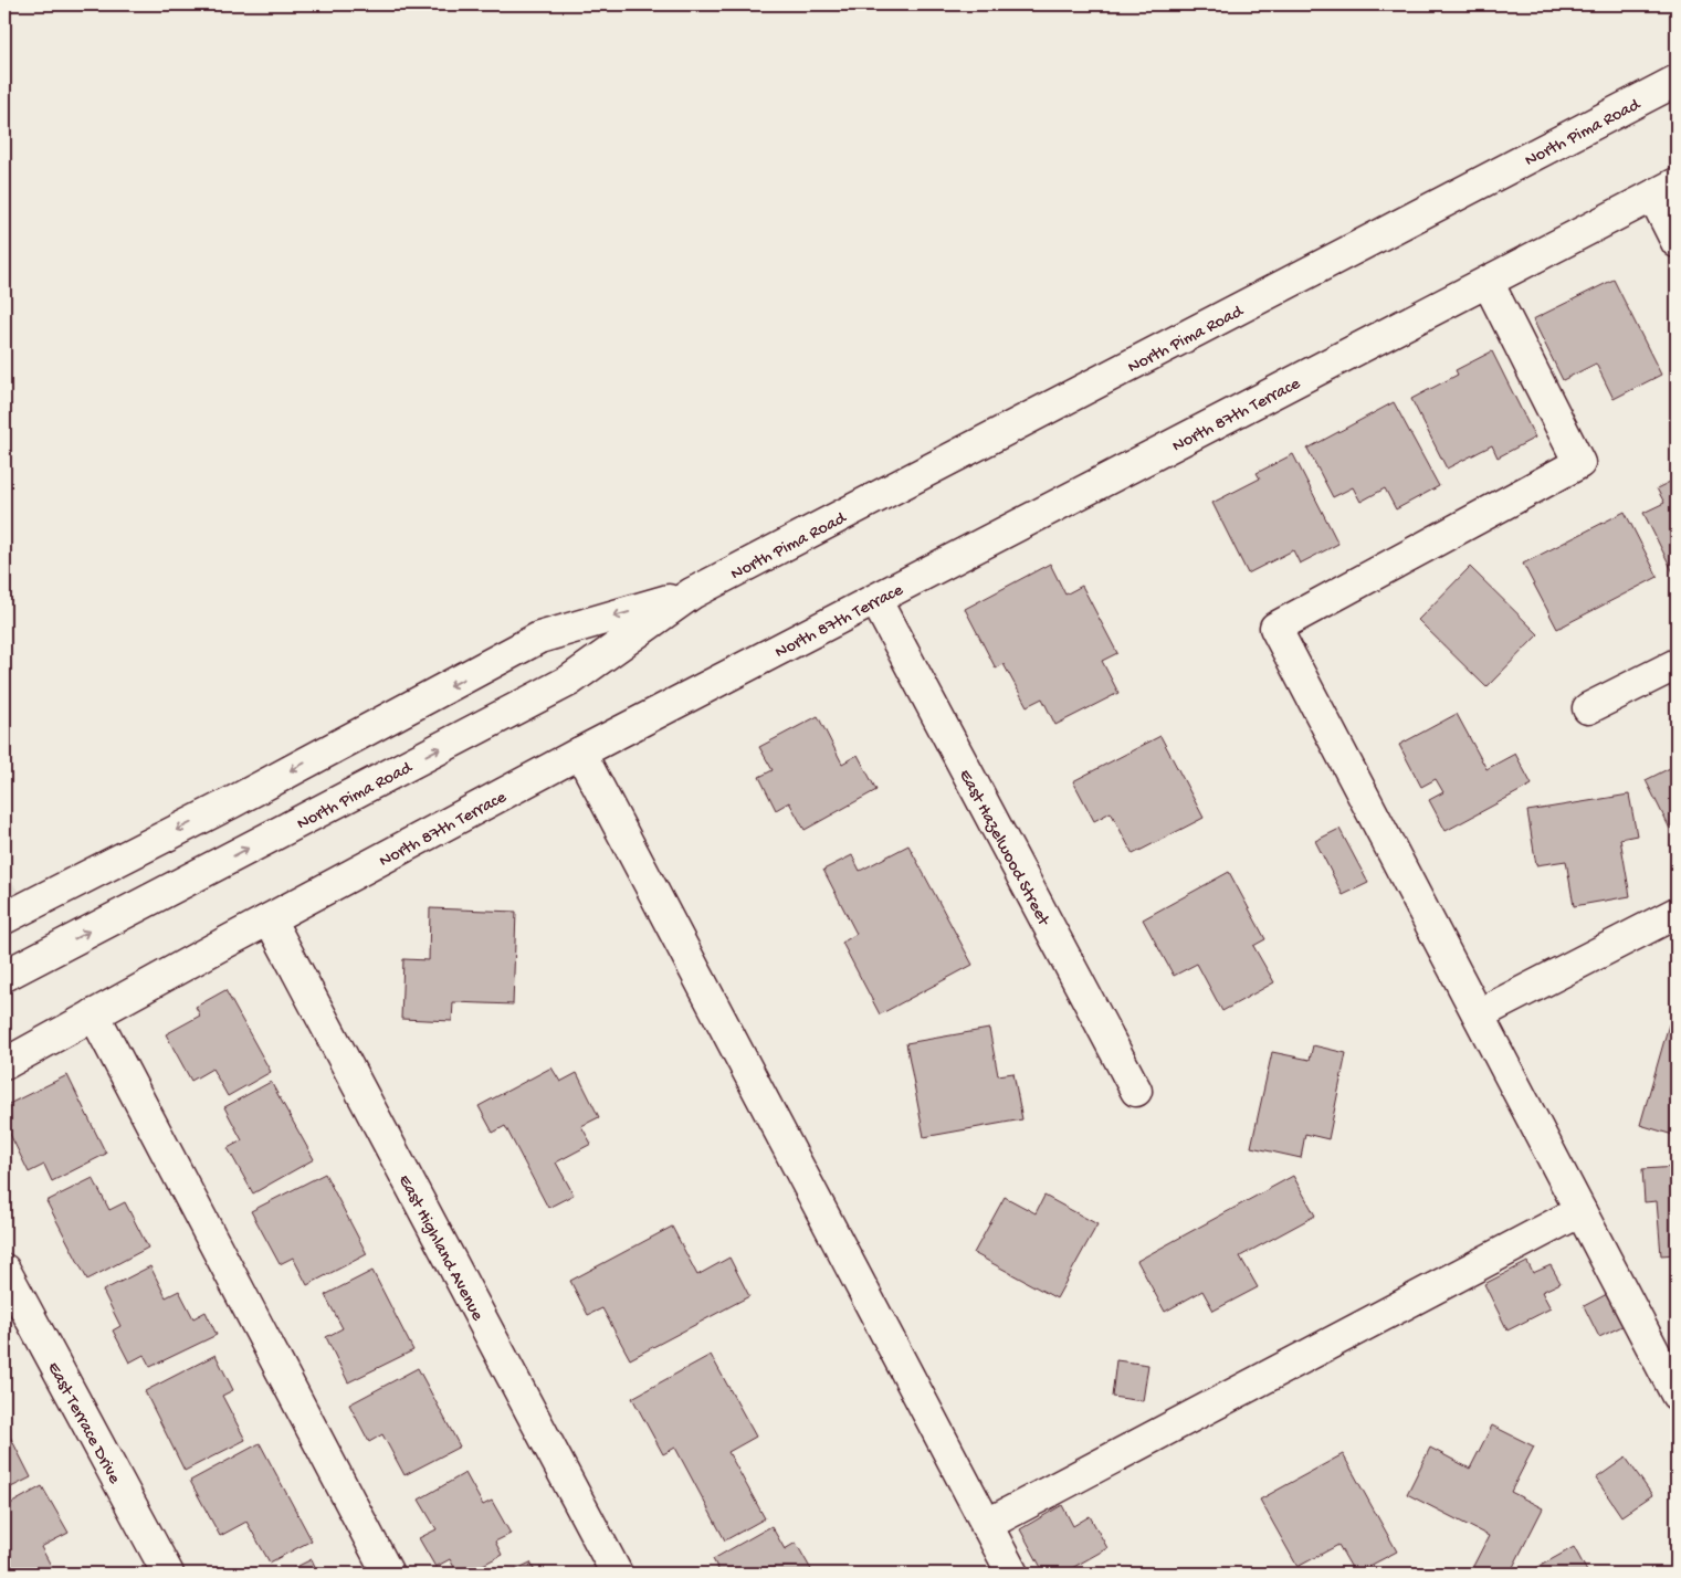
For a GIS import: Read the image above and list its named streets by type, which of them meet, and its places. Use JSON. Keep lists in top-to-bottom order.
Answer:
{
  "streets": {
    "street": [
      "North Pima Road",
      "North 87th Terrace",
      "East Hazelwood Street",
      "East Highland Avenue",
      "East Terrace Drive"
    ]
  },
  "crossings": [
    ["North 87th Terrace", "East Hazelwood Street"],
    ["North 87th Terrace", "East Highland Avenue"]
  ]
}
